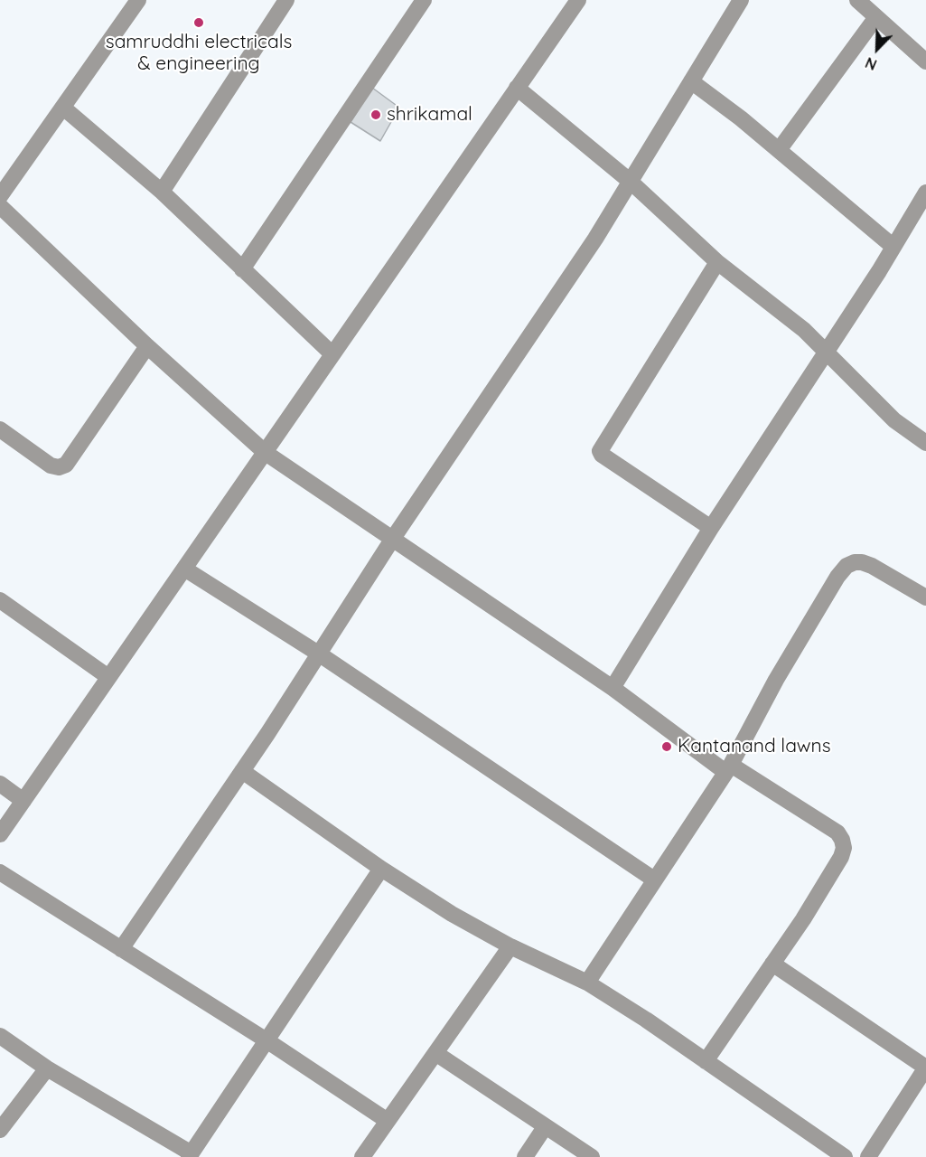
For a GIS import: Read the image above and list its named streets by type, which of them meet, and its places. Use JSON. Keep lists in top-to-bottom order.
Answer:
{
  "places": ["samruddhi electricals & engineering", "shrikamal", "Kantanand lawns"],
  "north": "bottom left"
}
